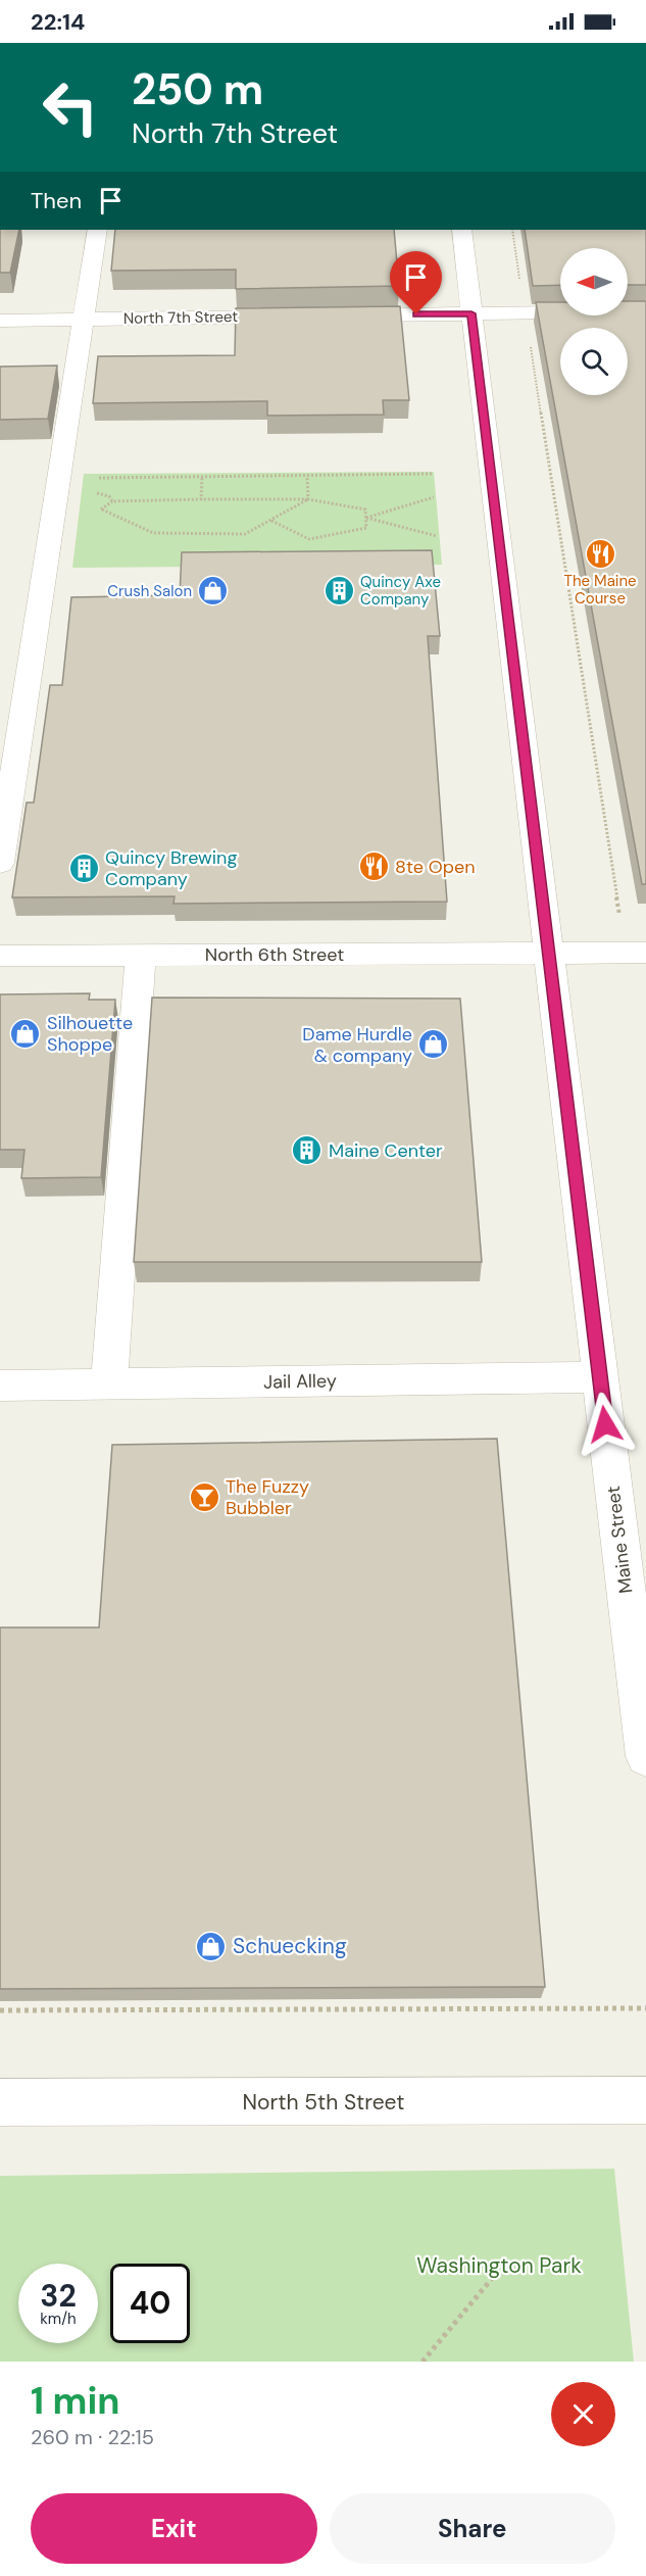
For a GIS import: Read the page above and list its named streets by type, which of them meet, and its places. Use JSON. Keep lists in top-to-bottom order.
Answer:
{
  "streets": {
    "street": [
      "North 7th Street",
      "North 6th Street",
      "Jail Alley",
      "Maine Street",
      "North 5th Street"
    ]
  },
  "crossings": [
    ["North 6th Street", "Maine Street"],
    ["Jail Alley", "Maine Street"]
  ],
  "parks": ["Washington Park"],
  "places": {
    "restaurant": ["The Maine Course", "8te Open"],
    "shop": [
      "Crush Salon",
      "Silhouette Shoppe",
      "Dame Hurdle & company",
      "Schuecking"
    ],
    "building": ["Quincy Axe Company", "Quincy Brewing Company", "Maine Center"],
    "bar": ["The Fuzzy Bubbler"]
  },
  "north": "left",
  "page": {
    "status": "22:14",
    "turn": ["250 m", "North 7th Street"],
    "then": "Then",
    "speed": "32 km/h",
    "limit": "40",
    "heading": ["1 min", "260 m · 22:15"],
    "buttons": ["Exit", "Share"]
  }
}
